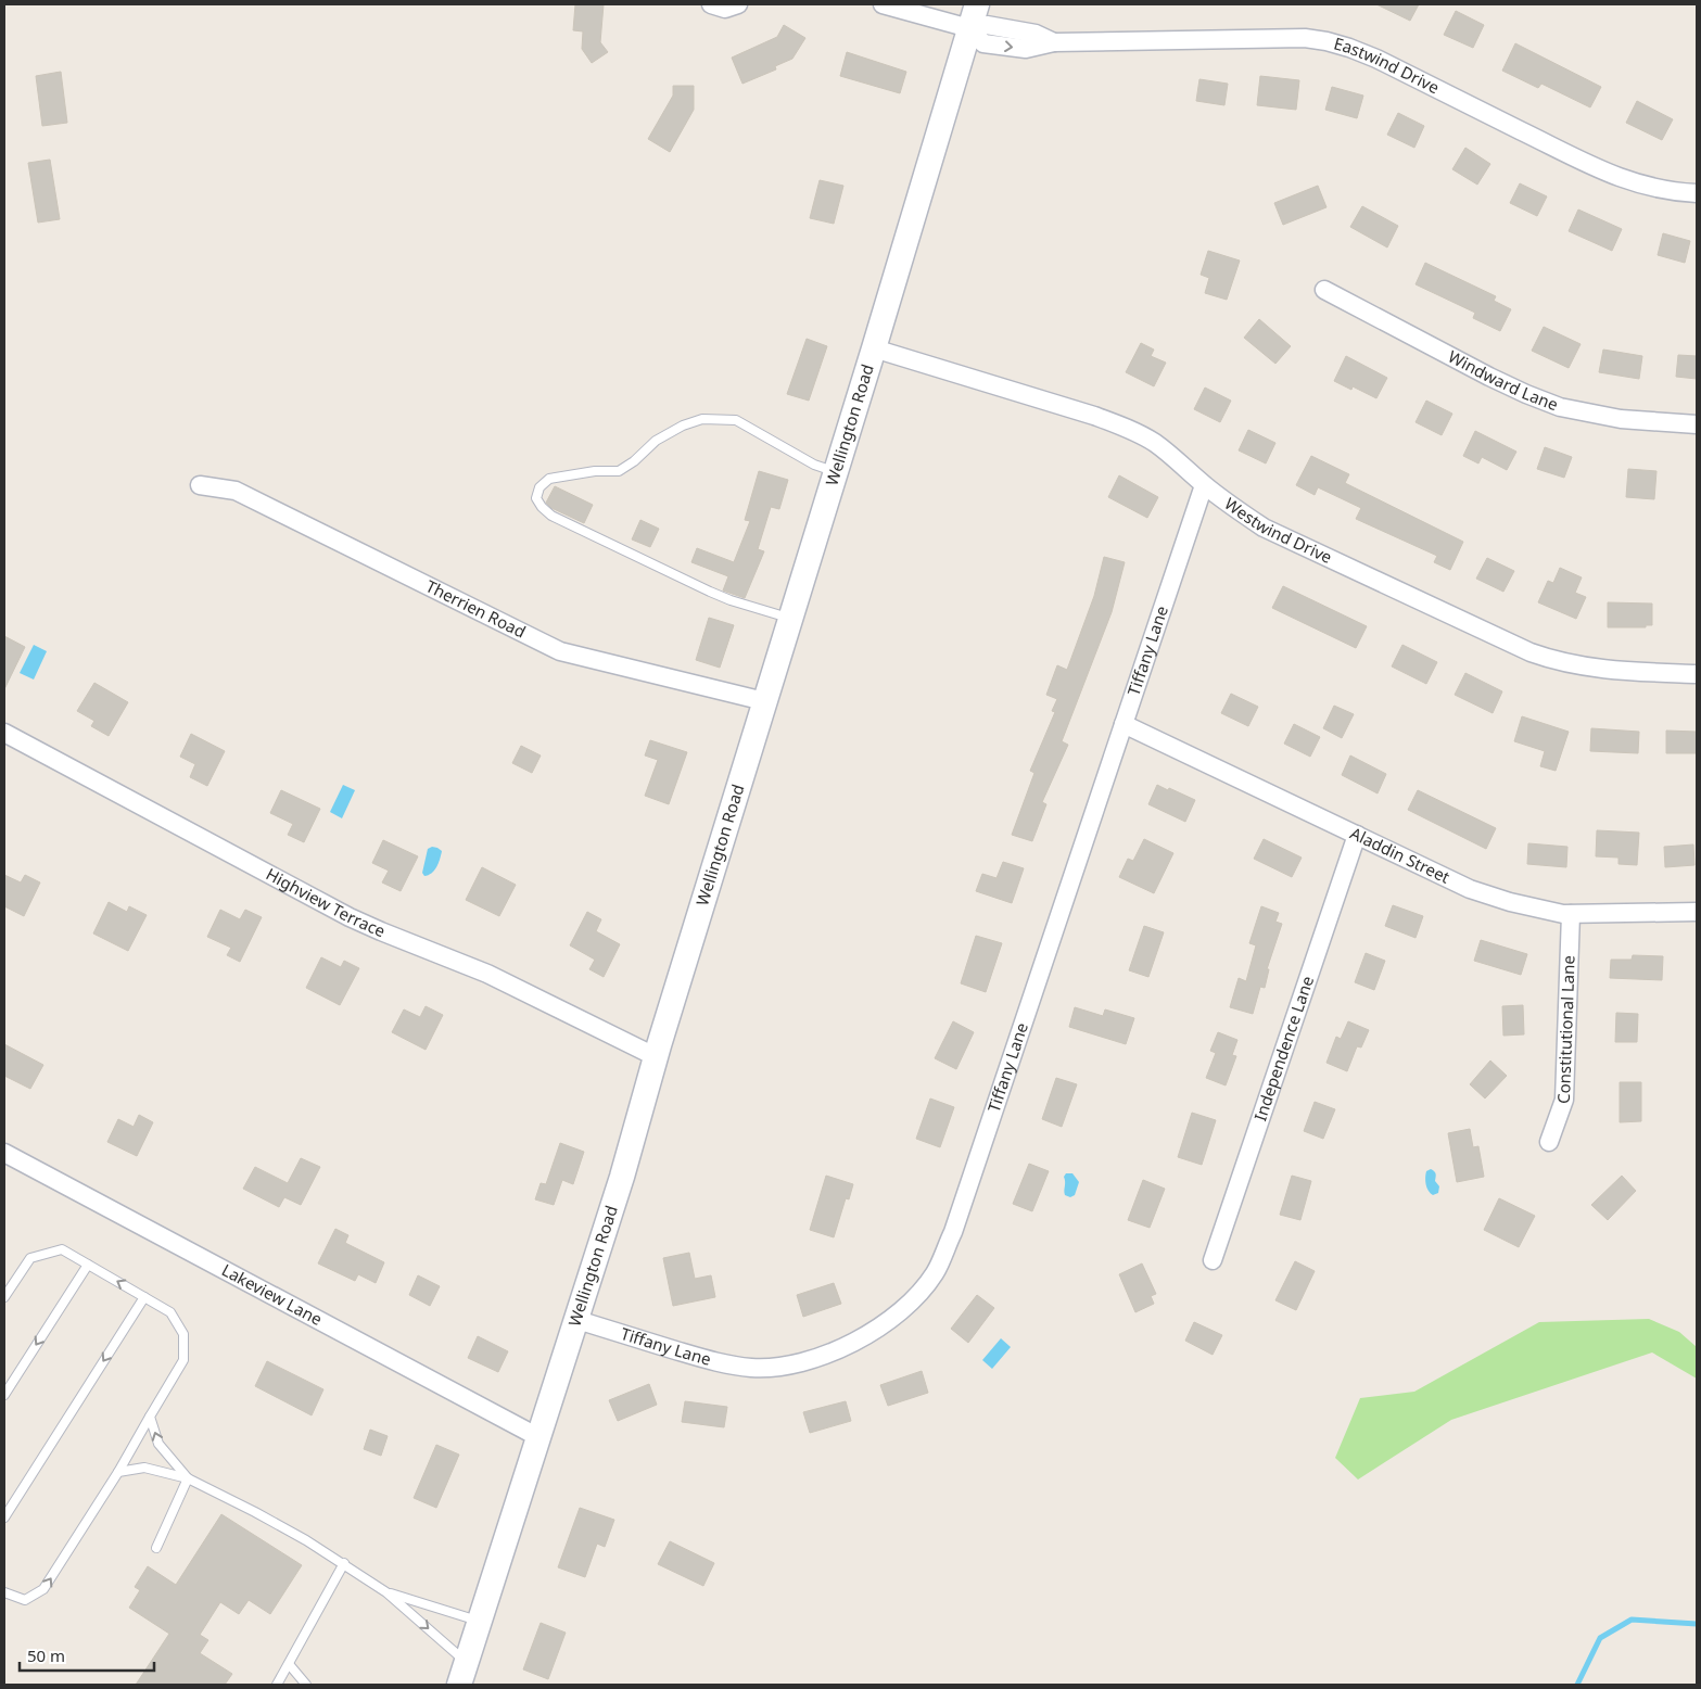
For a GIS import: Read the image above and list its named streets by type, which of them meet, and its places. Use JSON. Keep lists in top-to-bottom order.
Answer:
{
  "streets": {
    "main road": ["Wellington Road"],
    "street": [
      "Eastwind Drive",
      "Windward Lane",
      "Westwind Drive",
      "Therrien Road",
      "Tiffany Lane",
      "Aladdin Street",
      "Highview Terrace",
      "Constitutional Lane",
      "Independence Lane",
      "Lakeview Lane"
    ]
  },
  "crossings": [
    ["Eastwind Drive", "Wellington Road"],
    ["Wellington Road", "Westwind Drive"],
    ["Wellington Road", "Therrien Road"],
    ["Wellington Road", "Tiffany Lane"],
    ["Wellington Road", "Highview Terrace"],
    ["Wellington Road", "Lakeview Lane"],
    ["Westwind Drive", "Tiffany Lane"],
    ["Tiffany Lane", "Aladdin Street"],
    ["Aladdin Street", "Constitutional Lane"],
    ["Aladdin Street", "Independence Lane"]
  ],
  "scale_bar": "50 m"
}
